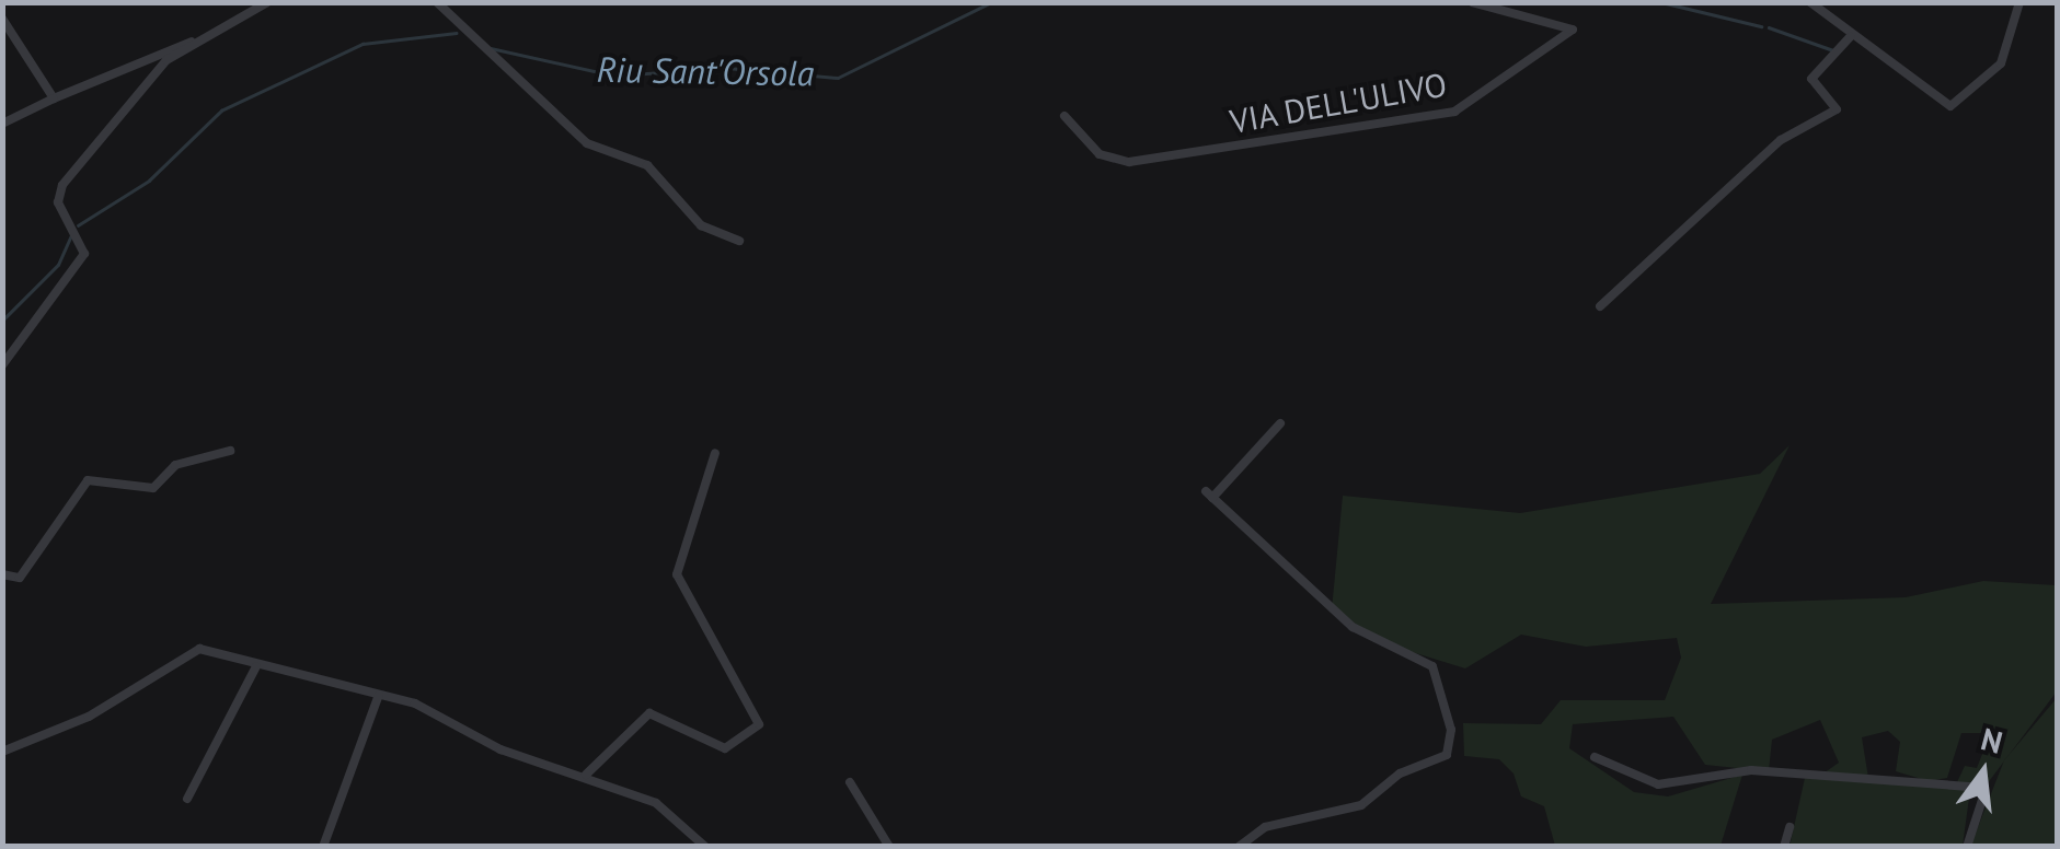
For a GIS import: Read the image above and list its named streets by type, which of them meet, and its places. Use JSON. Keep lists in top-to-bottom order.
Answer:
{
  "streets": {
    "street": ["VIA DELL'ULIVO"]
  },
  "water": ["Riu Sant'Orsola"],
  "north": "top"
}
